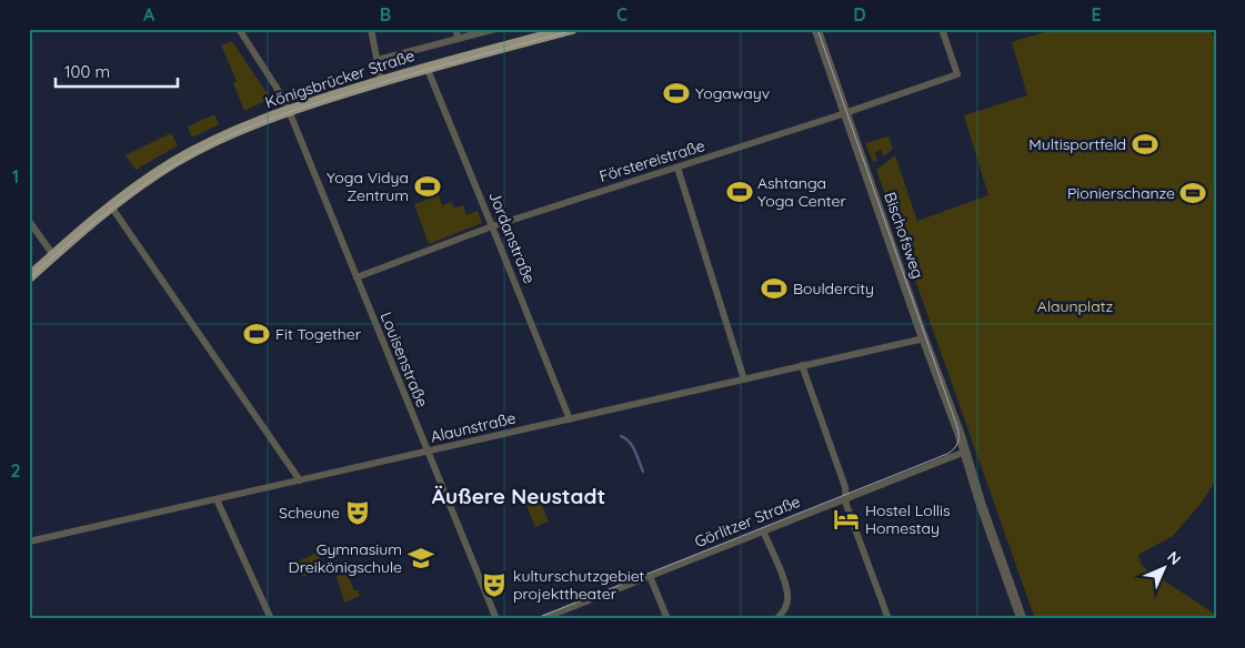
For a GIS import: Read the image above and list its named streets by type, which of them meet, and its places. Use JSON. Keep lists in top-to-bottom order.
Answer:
{
  "streets": {
    "main road": ["Königsbrücker Straße"],
    "street": [
      "Förstereistraße",
      "Bischofsweg",
      "Jordanstraße",
      "Louisenstraße",
      "Alaunstraße",
      "Görlitzer Straße"
    ]
  },
  "crossings": [
    ["Königsbrücker Straße", "Jordanstraße"],
    ["Königsbrücker Straße", "Louisenstraße"],
    ["Förstereistraße", "Bischofsweg"],
    ["Förstereistraße", "Jordanstraße"],
    ["Förstereistraße", "Louisenstraße"],
    ["Bischofsweg", "Alaunstraße"],
    ["Bischofsweg", "Görlitzer Straße"],
    ["Jordanstraße", "Alaunstraße"],
    ["Louisenstraße", "Alaunstraße"]
  ],
  "districts": ["Äußere Neustadt"],
  "parks": ["Alaunplatz"],
  "places": {
    "sports": [
      "Yogawayv",
      "Multisportfeld",
      "Yoga Vidya Zentrum",
      "Ashtanga Yoga Center",
      "Pionierschanze",
      "Bouldercity",
      "Fit Together"
    ],
    "theatre": ["Scheune", "kulturschutzgebiet projekttheater"],
    "hotel": ["Hostel Lollis Homestay"],
    "school or university": ["Gymnasium Dreikönigschule"]
  },
  "scale_bar": "100 m",
  "north": "top right",
  "grid": {
    "columns": [
      "A",
      "B",
      "C",
      "D",
      "E"
    ],
    "rows": ["1", "2"]
  }
}
